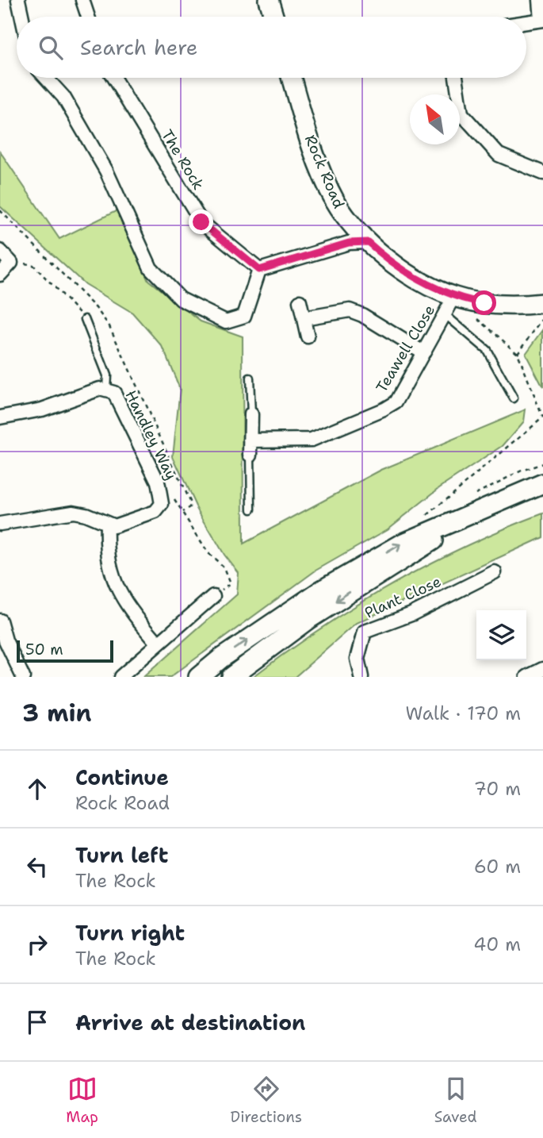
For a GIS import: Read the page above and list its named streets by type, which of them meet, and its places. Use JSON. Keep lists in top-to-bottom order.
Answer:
{
  "streets": {
    "main road": ["Rock Road"],
    "street": [
      "The Rock",
      "Teawell Close",
      "Handley Way",
      "Plant Close"
    ]
  },
  "crossings": [
    ["Rock Road", "Teawell Close"]
  ],
  "scale_bar": "50 m",
  "north": "top left",
  "page": {
    "search": "Search here",
    "scale": "50 m",
    "heading": ["3 min", "Walk · 170 m"],
    "list": [
      ["Continue", "Rock Road", "70 m"],
      ["Turn left", "The Rock", "60 m"],
      ["Turn right", "The Rock", "40 m"],
      "Arrive at destination"
    ],
    "nav": ["Map", "Directions", "Saved"]
  }
}
